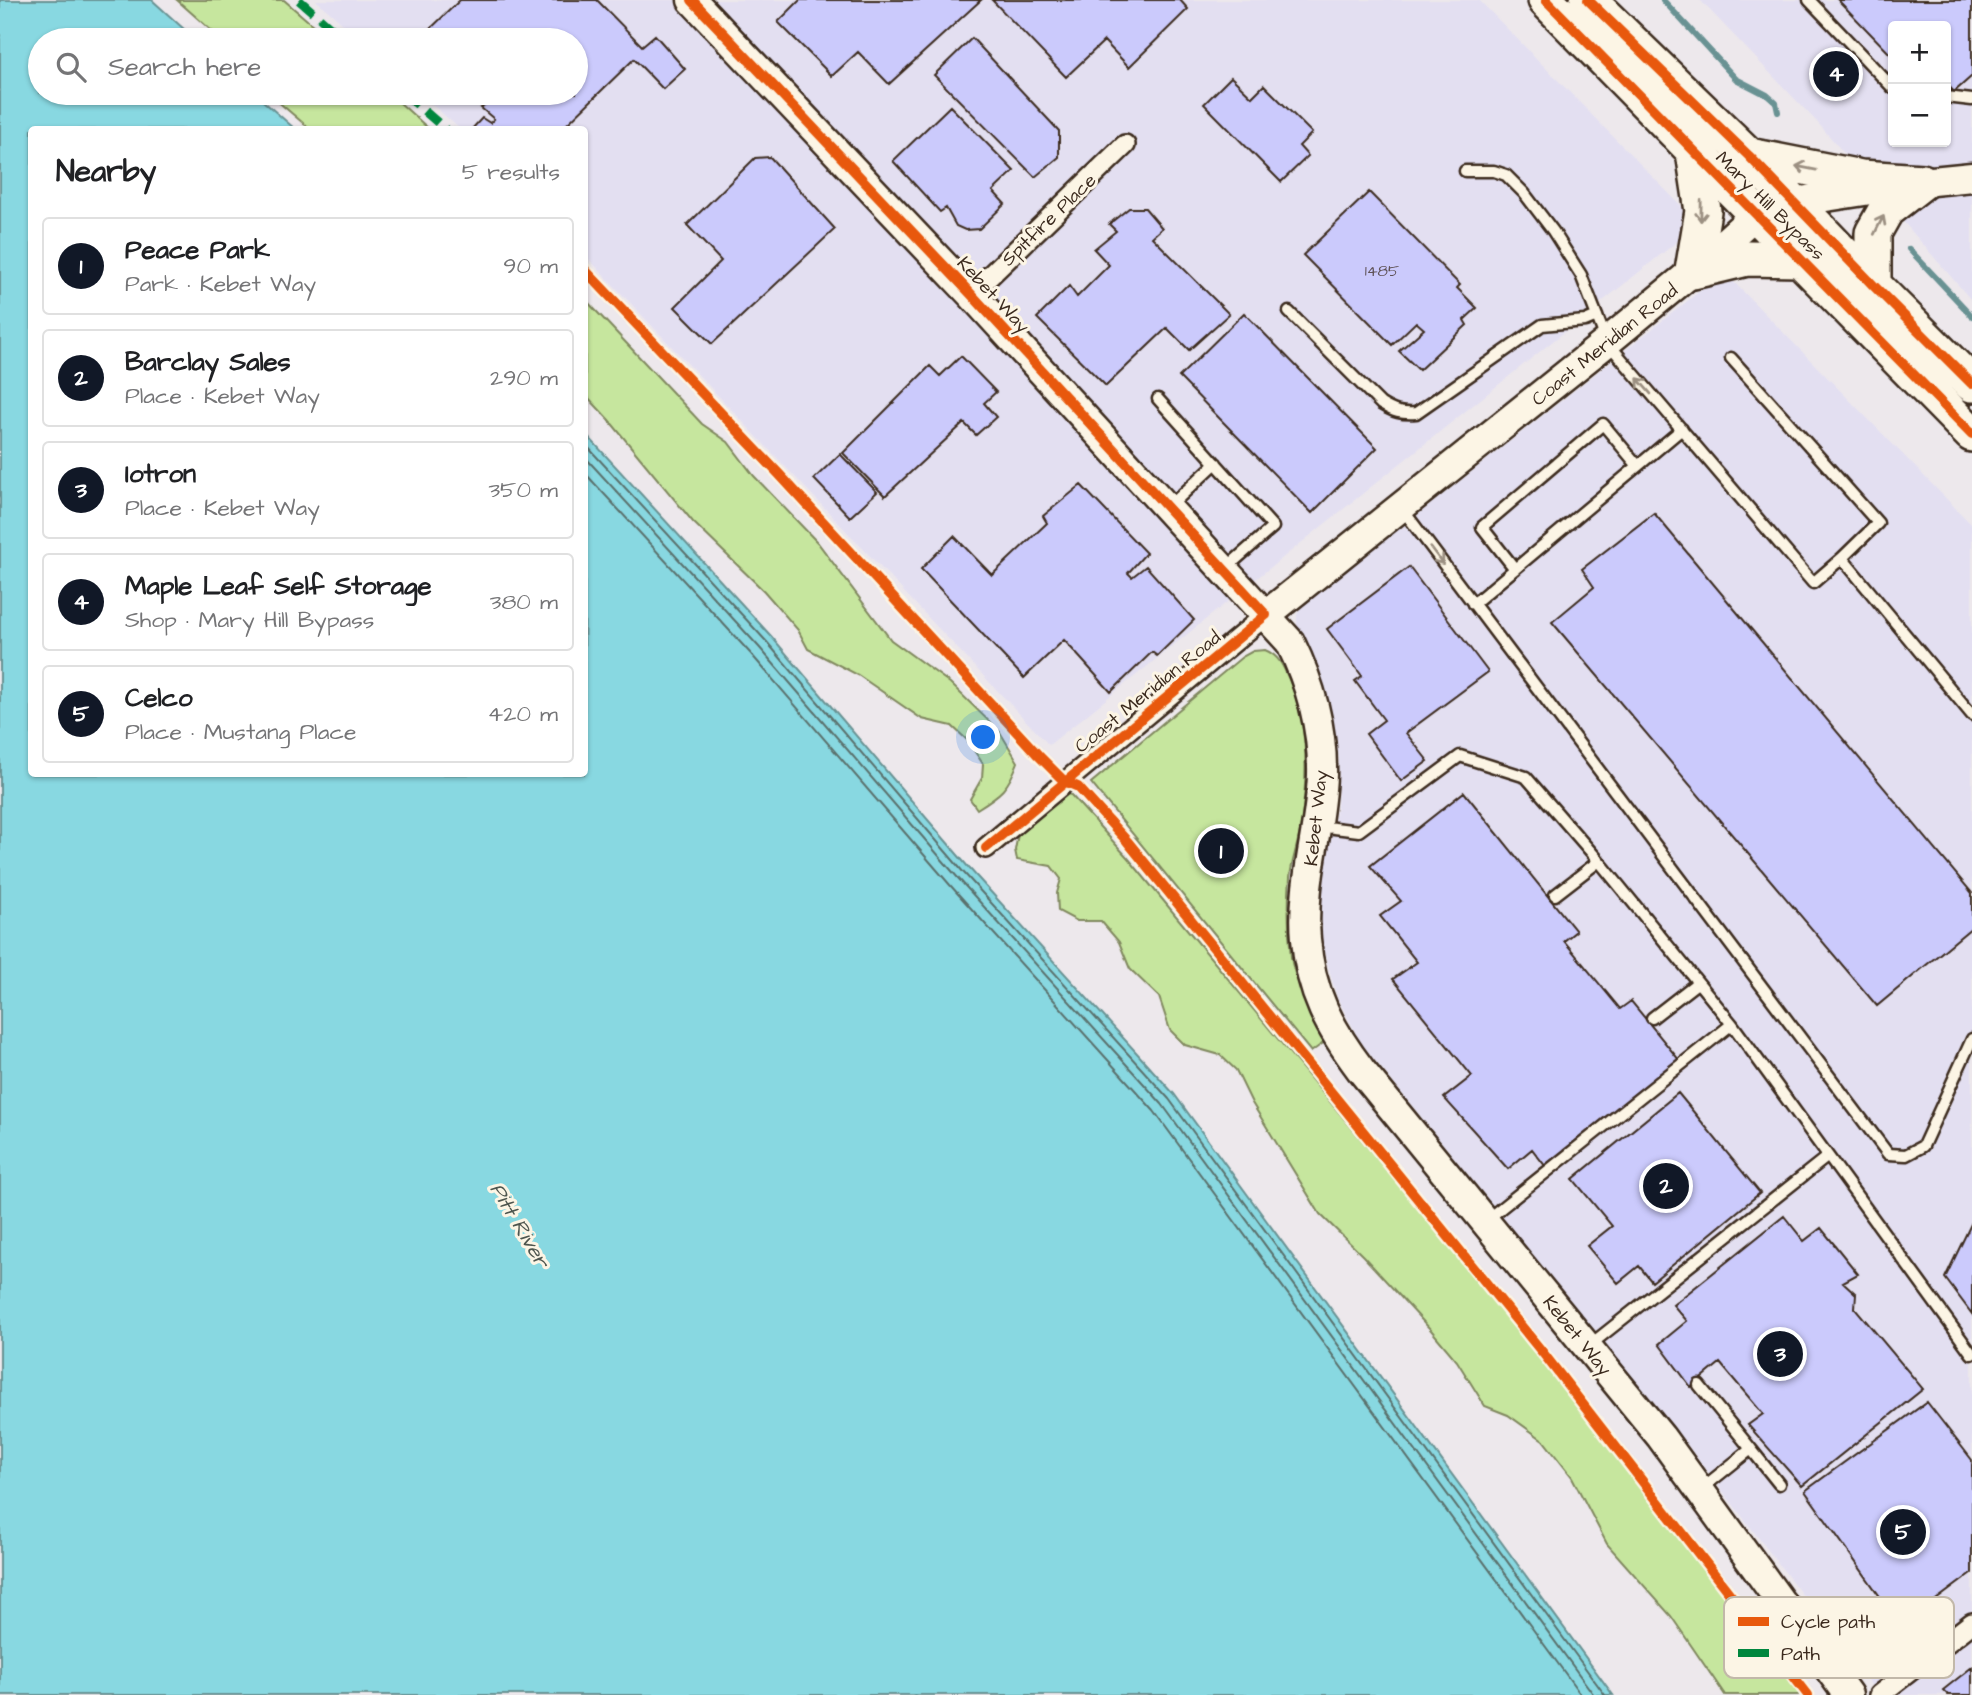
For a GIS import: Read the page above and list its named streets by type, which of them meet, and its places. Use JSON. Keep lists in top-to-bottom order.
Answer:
{
  "streets": {
    "highway": ["Mary Hill Bypass"],
    "street": ["Spitfire Place", "Kebet Way", "Coast Meridian Road"]
  },
  "crossings": [
    ["Mary Hill Bypass", "Coast Meridian Road"],
    ["Spitfire Place", "Kebet Way"],
    ["Kebet Way", "Coast Meridian Road"]
  ],
  "water": ["Pitt River"],
  "house_numbers": ["1485"],
  "legend": ["Cycle path", "Path"],
  "page": {
    "map_buttons": ["+", "−"],
    "search": "Search here",
    "pins": [
      "4",
      "1",
      "2",
      "3",
      "5"
    ],
    "heading": ["Nearby", "5 results"],
    "list": [
      {
        "mark": "1",
        "name": "Peace Park",
        "note": "Park · Kebet Way",
        "value": "90 m"
      },
      {
        "mark": "2",
        "name": "Barclay Sales",
        "note": "Place · Kebet Way",
        "value": "290 m"
      },
      {
        "mark": "3",
        "name": "Iotron",
        "note": "Place · Kebet Way",
        "value": "350 m"
      },
      {
        "mark": "4",
        "name": "Maple Leaf Self Storage",
        "note": "Shop · Mary Hill Bypass",
        "value": "380 m"
      },
      {
        "mark": "5",
        "name": "Celco",
        "note": "Place · Mustang Place",
        "value": "420 m"
      }
    ]
  }
}
